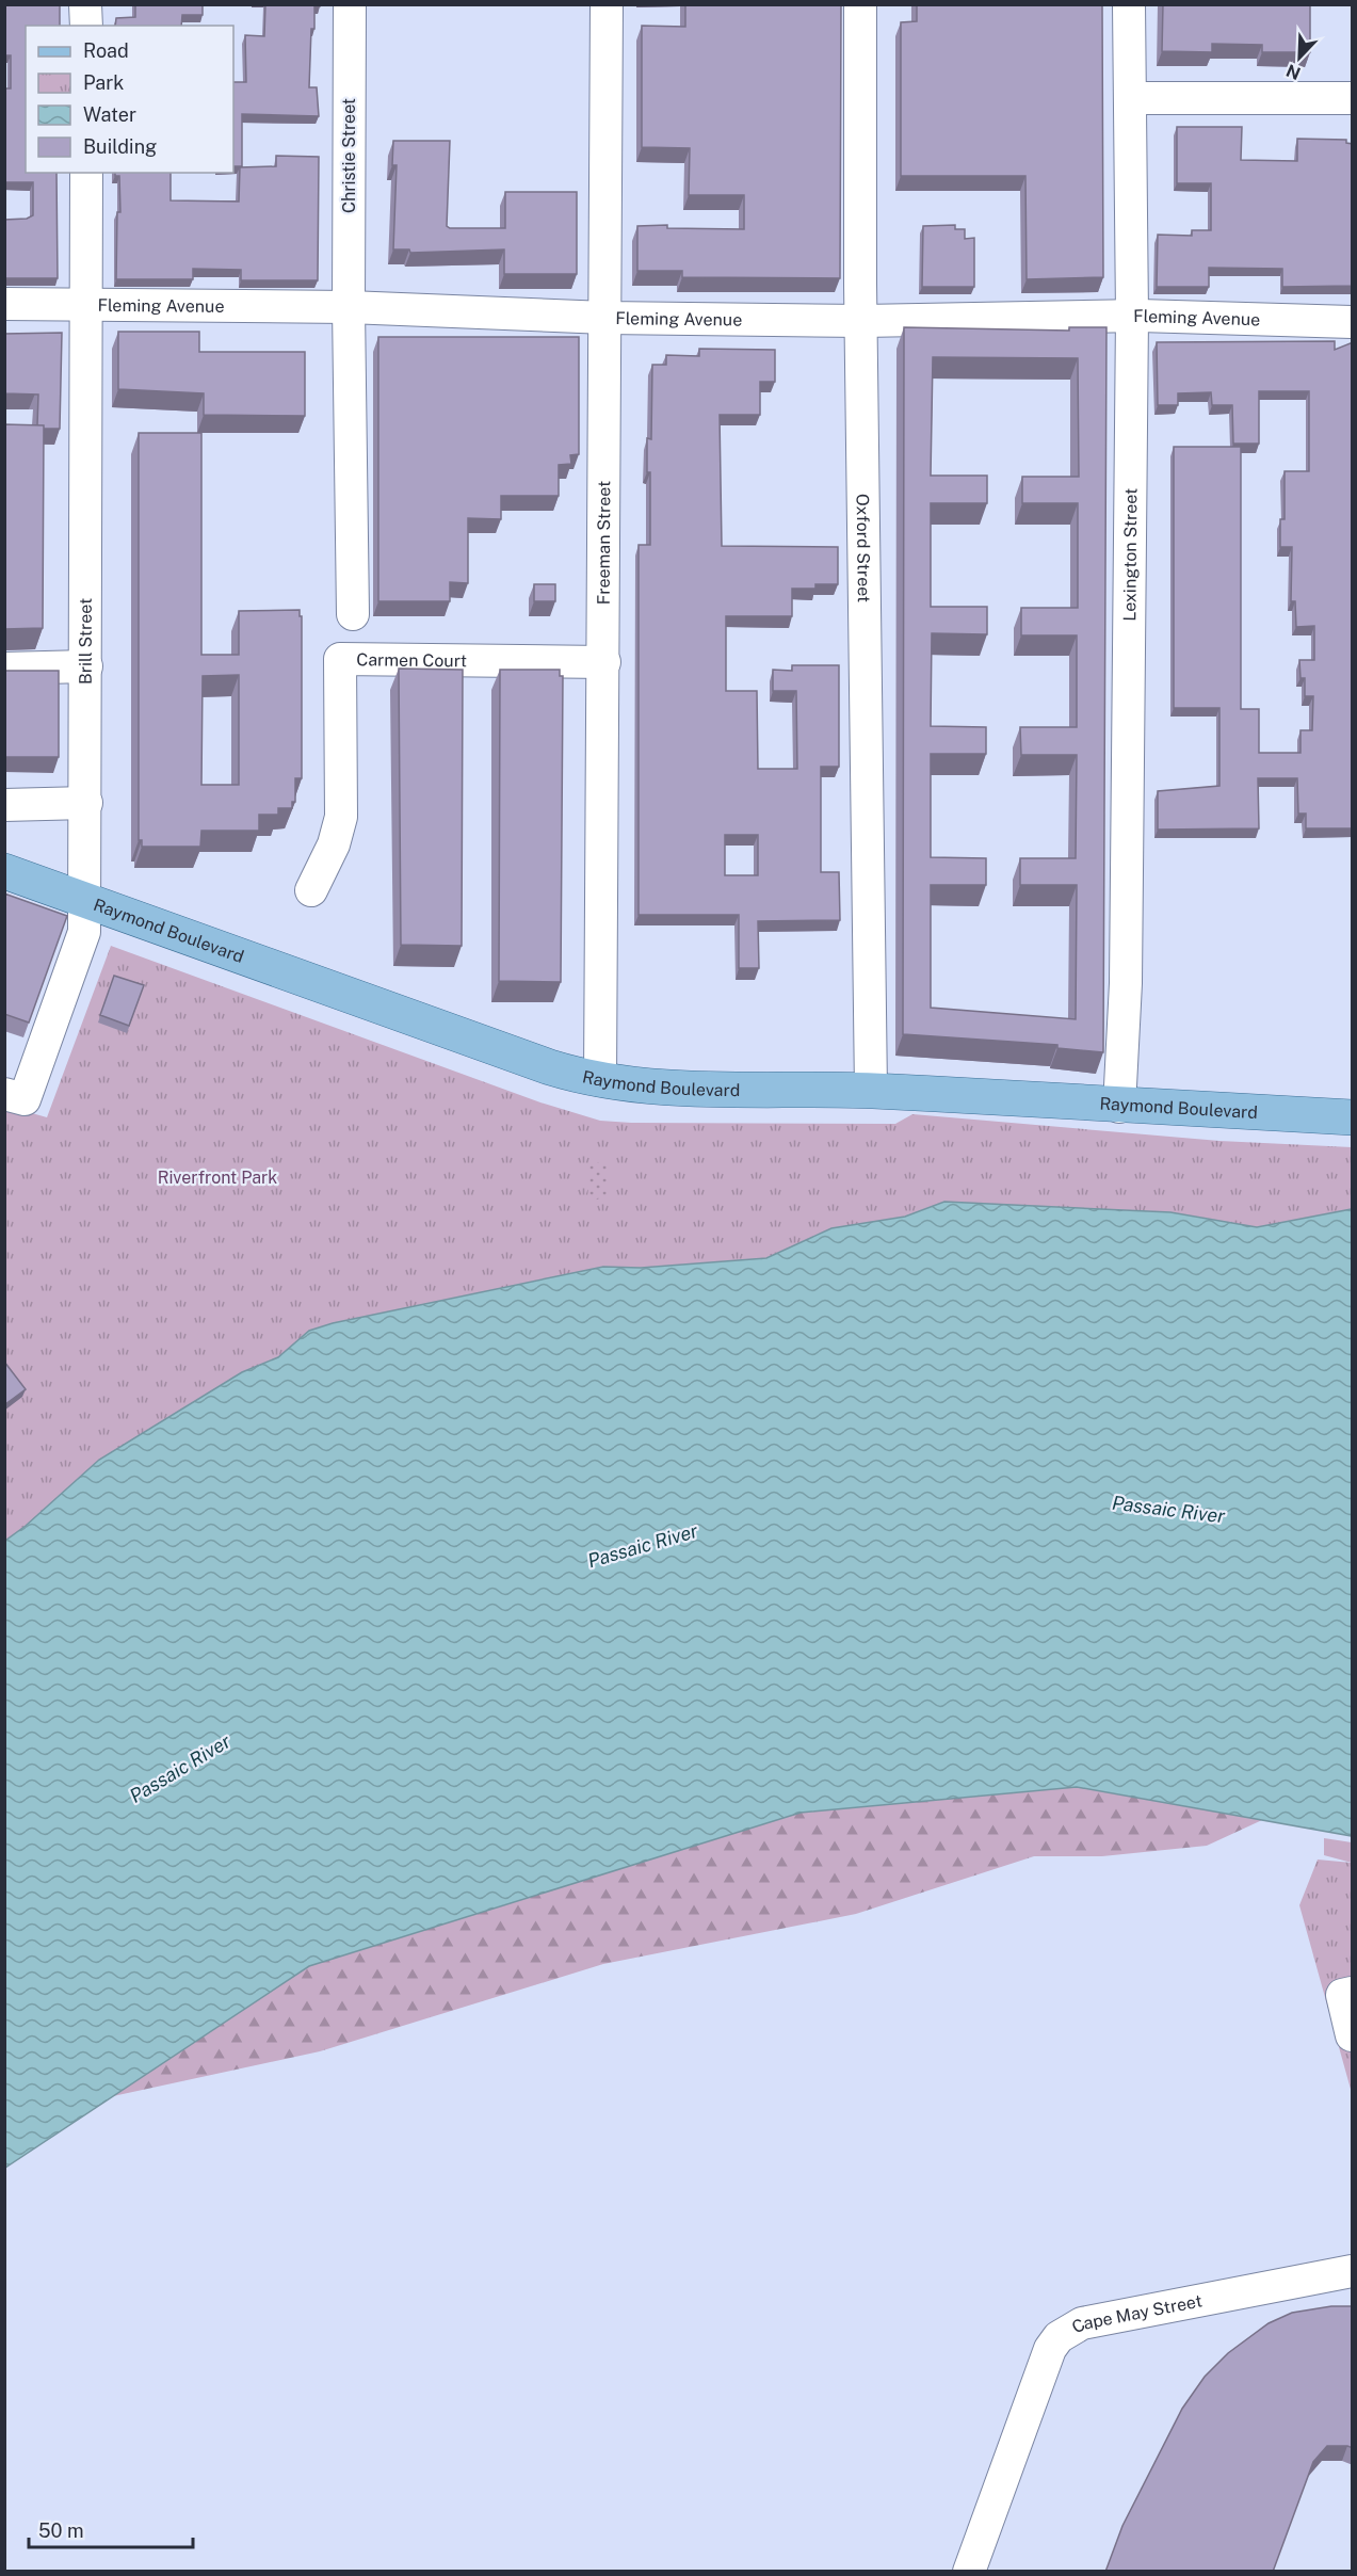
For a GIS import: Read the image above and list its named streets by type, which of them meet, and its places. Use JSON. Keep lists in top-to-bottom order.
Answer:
{
  "streets": {
    "main road": ["Raymond Boulevard"],
    "street": [
      "Christie Street",
      "Fleming Avenue",
      "Freeman Street",
      "Oxford Street",
      "Lexington Street",
      "Brill Street",
      "Carmen Court",
      "Cape May Street"
    ]
  },
  "crossings": [
    ["Christie Street", "Fleming Avenue"],
    ["Fleming Avenue", "Freeman Street"],
    ["Fleming Avenue", "Oxford Street"],
    ["Fleming Avenue", "Lexington Street"],
    ["Fleming Avenue", "Brill Street"],
    ["Freeman Street", "Carmen Court"],
    ["Freeman Street", "Raymond Boulevard"],
    ["Oxford Street", "Raymond Boulevard"],
    ["Lexington Street", "Raymond Boulevard"],
    ["Brill Street", "Raymond Boulevard"]
  ],
  "water": ["Passaic River"],
  "parks": ["Riverfront Park"],
  "legend": [
    "Road",
    "Park",
    "Water",
    "Building"
  ],
  "scale_bar": "50 m",
  "north": "bottom left"
}
